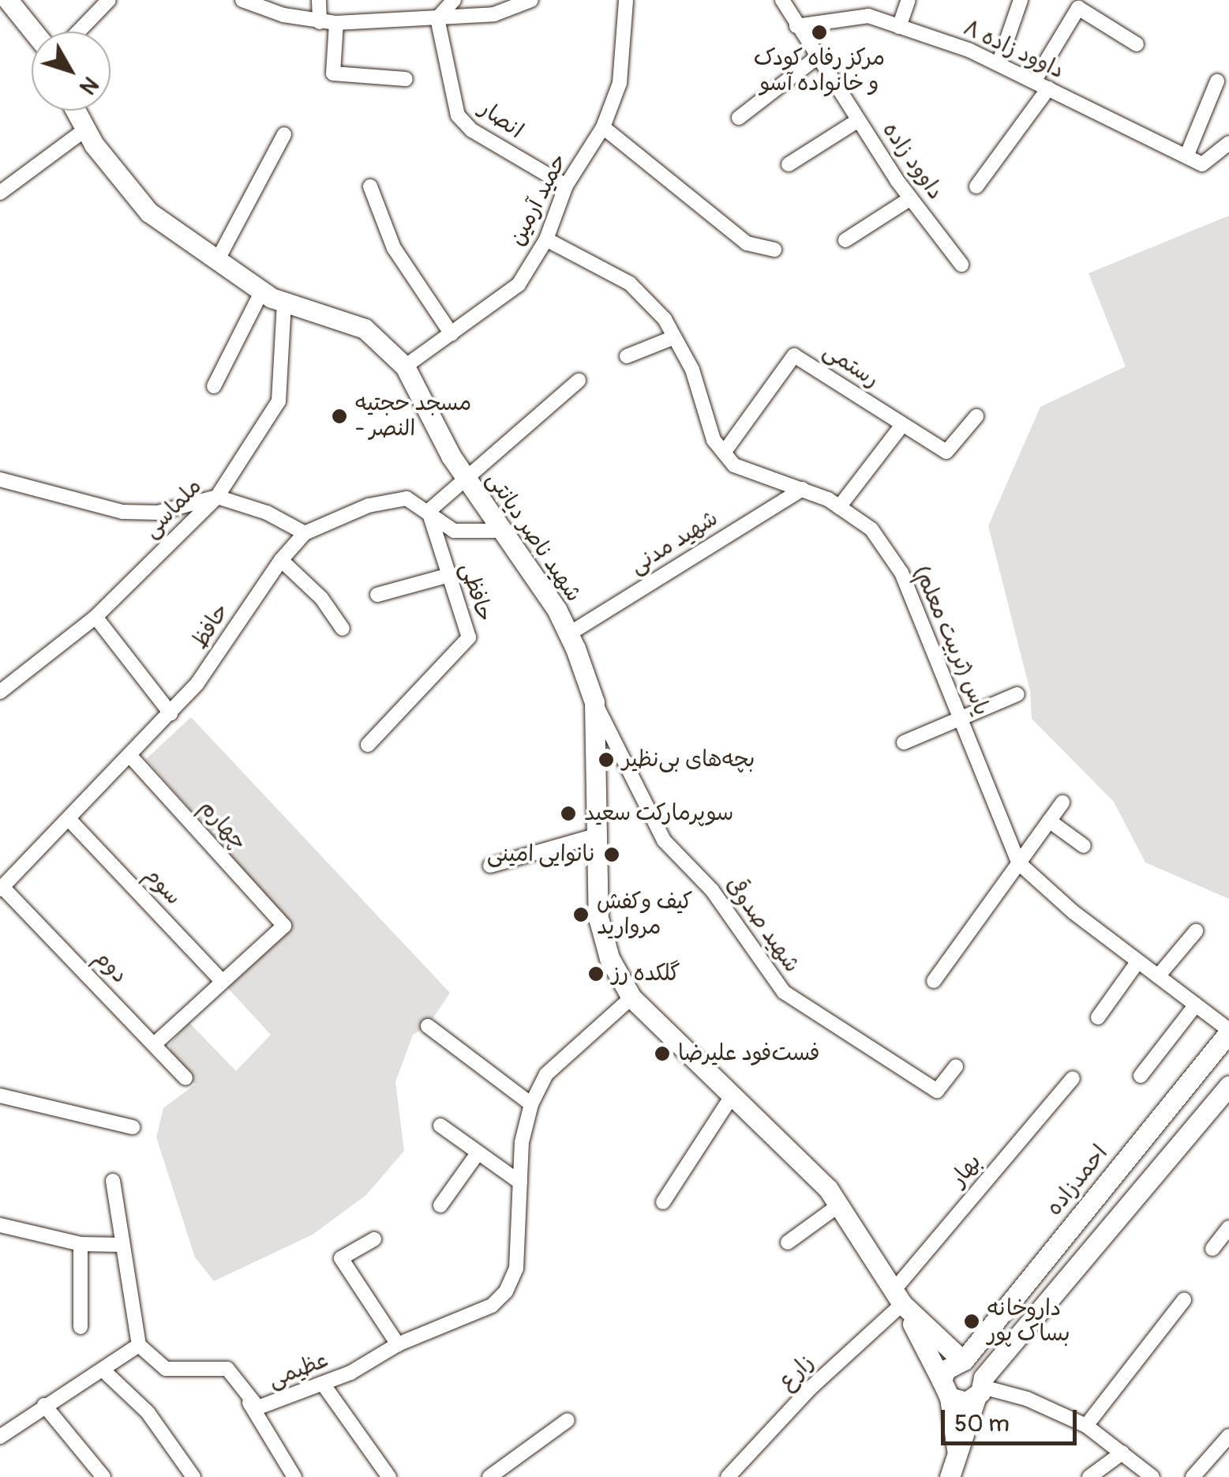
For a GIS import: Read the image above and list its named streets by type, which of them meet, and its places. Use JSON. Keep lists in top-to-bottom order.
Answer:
{
  "streets": {
    "main road": ["شهید ناصر دیانتی", "احمدزاده"],
    "street": [
      "داوود زاده ۸",
      "انصار",
      "داوود زاده",
      "حمید آرمین",
      "رستمی",
      "ملماسی",
      "شهید مدنی",
      "حافظی",
      "حافظ",
      "یاس (تربیت معلم)",
      "چهارم",
      "سوم",
      "شهید صدوقی",
      "دوم",
      "بهار",
      "عظیمی",
      "زارع"
    ]
  },
  "crossings": [
    ["داوود زاده ۸", "داوود زاده"],
    ["انصار", "حمید آرمین"],
    ["حمید آرمین", "شهید ناصر دیانتی"],
    ["رستمی", "یاس (تربیت معلم)"],
    ["ملماسی", "شهید ناصر دیانتی"],
    ["شهید ناصر دیانتی", "شهید مدنی"],
    ["شهید ناصر دیانتی", "حافظ"],
    ["شهید ناصر دیانتی", "شهید صدوقی"],
    ["شهید ناصر دیانتی", "بهار"],
    ["شهید ناصر دیانتی", "احمدزاده"],
    ["شهید ناصر دیانتی", "زارع"],
    ["شهید مدنی", "یاس (تربیت معلم)"],
    ["حافظی", "حافظ"],
    ["حافظ", "چهارم"],
    ["حافظ", "سوم"],
    ["حافظ", "دوم"],
    ["یاس (تربیت معلم)", "احمدزاده"],
    ["چهارم", "سوم"],
    ["بهار", "زارع"]
  ],
  "places": [
    "مرکز رفاه کودک و خانواده آسو",
    "مسجد حجتیه - النصر",
    "بچه‌های بی‌نظیر",
    "سوپرمارکت سعید",
    "نانوایی امینی",
    "کیف و‌کفش مروارید",
    "گلکده رز",
    "فست‌فود علیرضا",
    "داروخانه بساک پور"
  ],
  "scale_bar": "50 m",
  "north": "bottom right"
}
